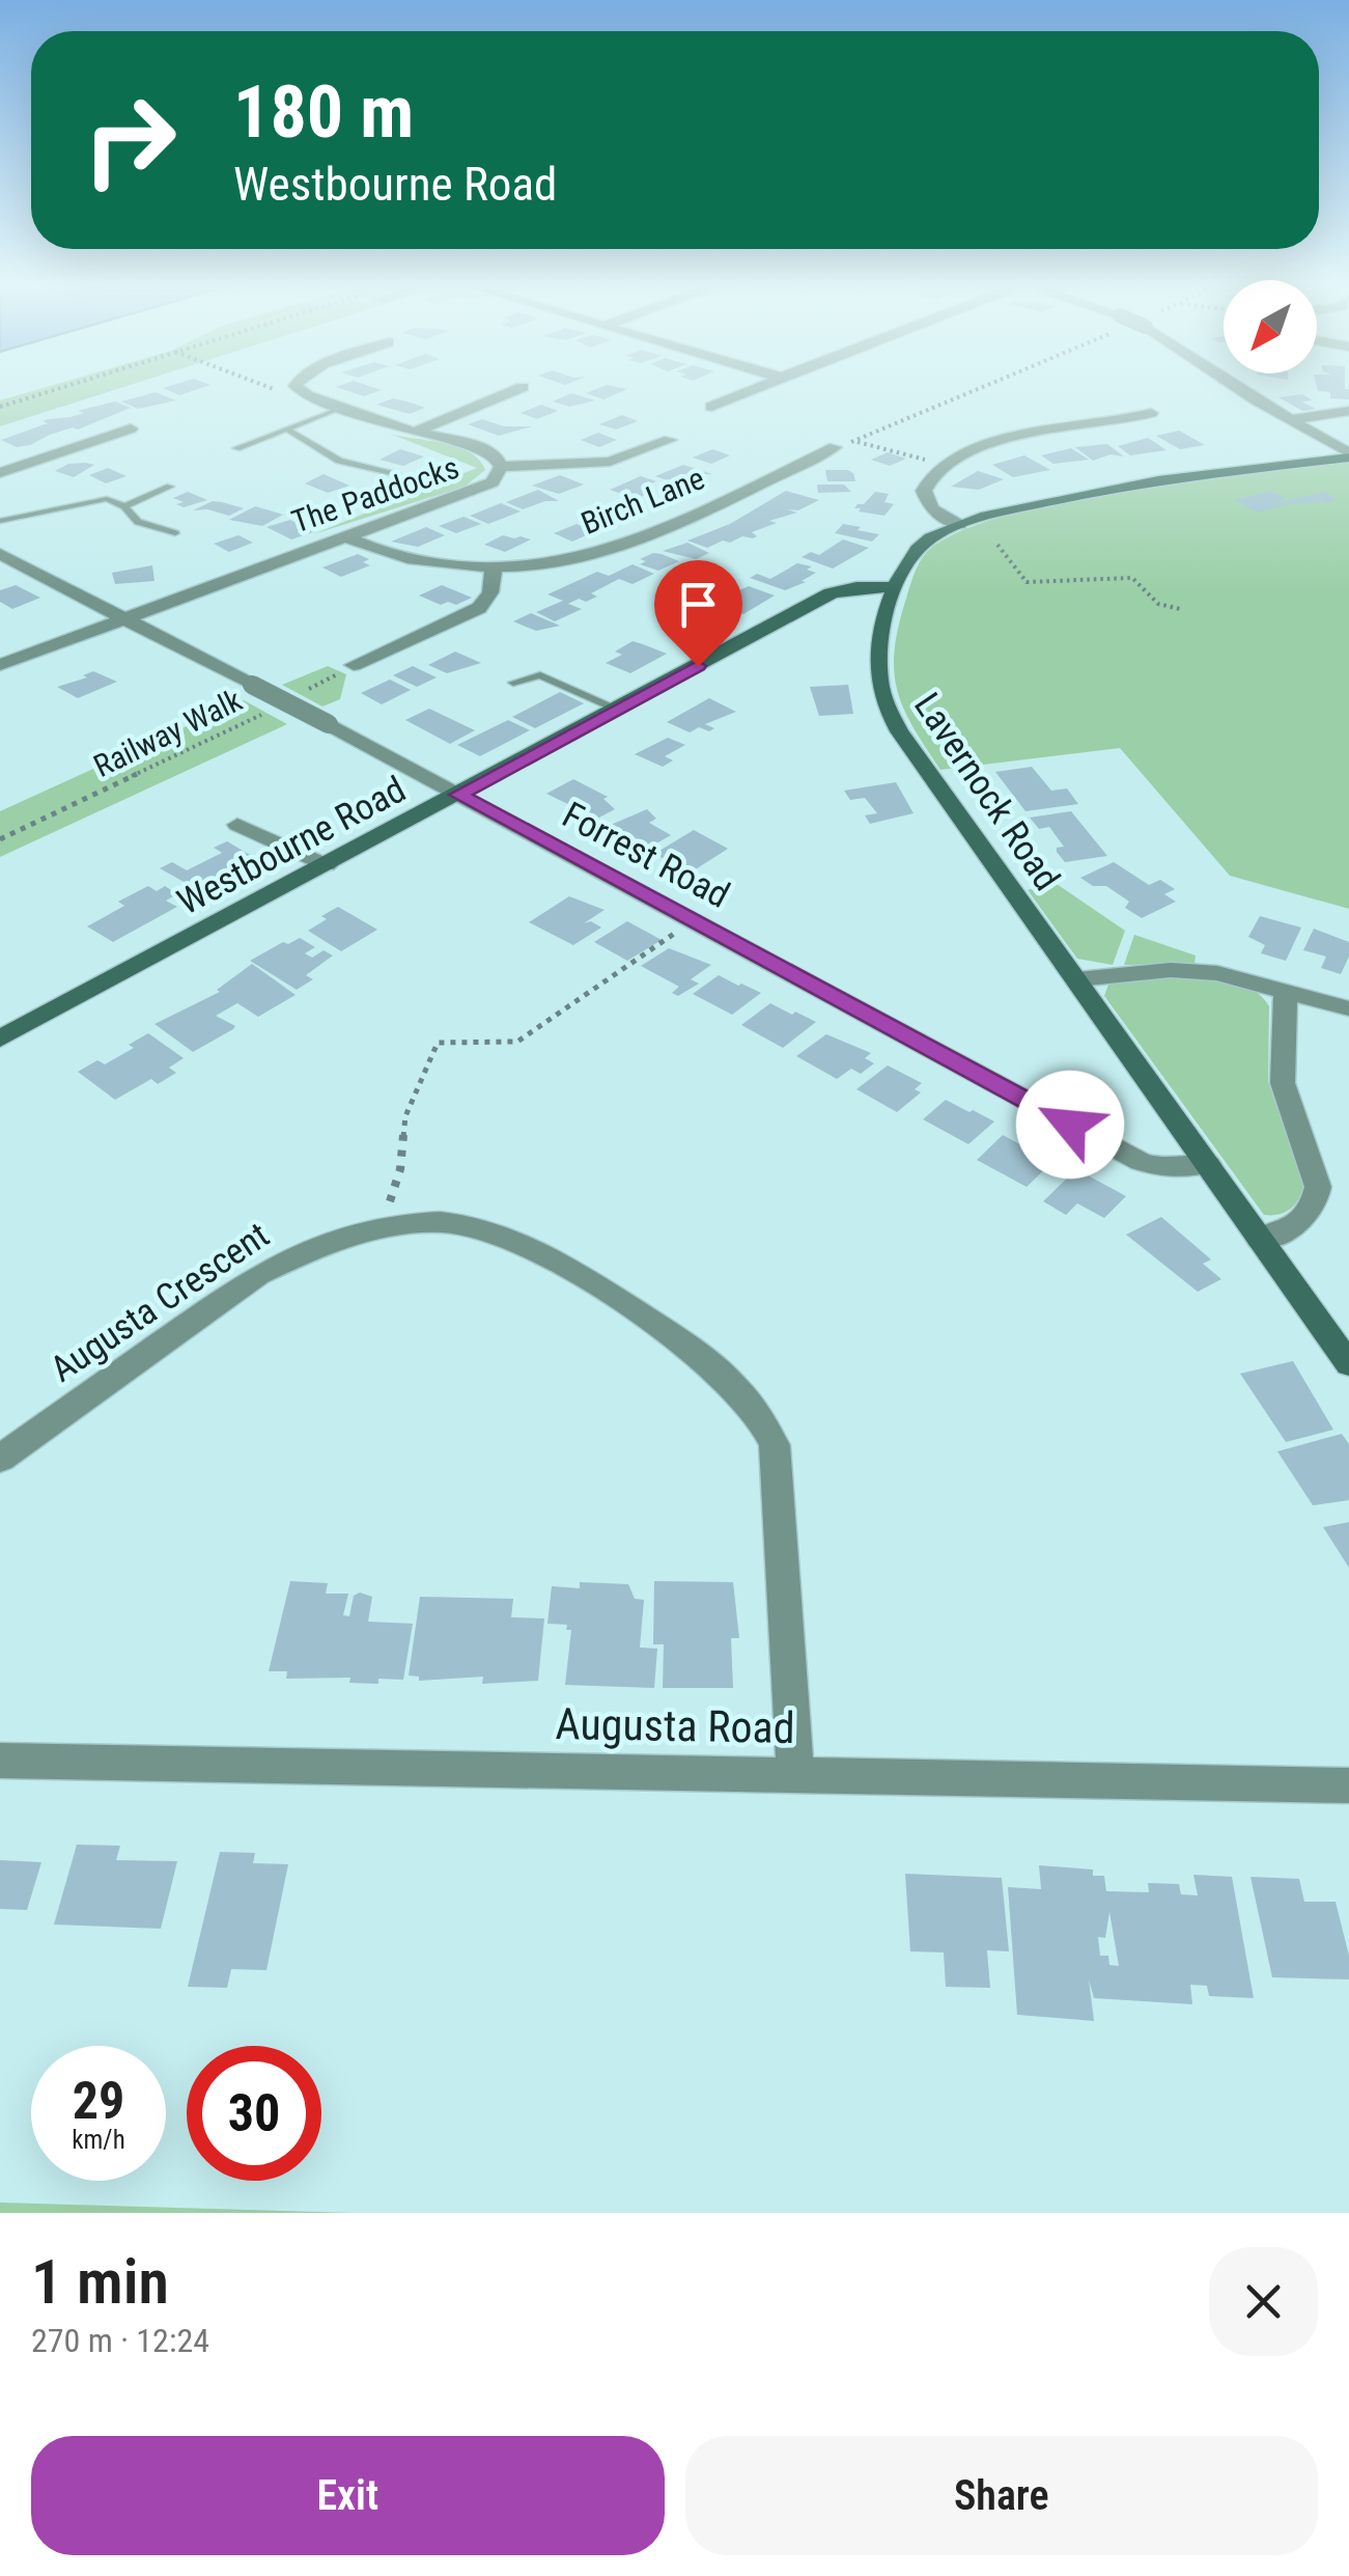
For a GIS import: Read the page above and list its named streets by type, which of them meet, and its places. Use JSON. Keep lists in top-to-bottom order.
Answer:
{
  "streets": {
    "main road": ["Lavernock Road", "Westbourne Road"],
    "street": [
      "The Paddocks",
      "Birch Lane",
      "Forrest Road",
      "Augusta Crescent",
      "Augusta Road"
    ],
    "path": ["Railway Walk"]
  },
  "crossings": [
    ["The Paddocks", "Birch Lane"],
    ["The Paddocks", "Forrest Road"],
    ["Lavernock Road", "Westbourne Road"],
    ["Lavernock Road", "Forrest Road"],
    ["Westbourne Road", "Forrest Road"],
    ["Augusta Crescent", "Augusta Road"]
  ],
  "north": "bottom left",
  "page": {
    "turn": ["180 m", "Westbourne Road"],
    "speed": "29 km/h",
    "limit": "30",
    "heading": ["1 min", "270 m · 12:24"],
    "buttons": ["Exit", "Share"]
  }
}
